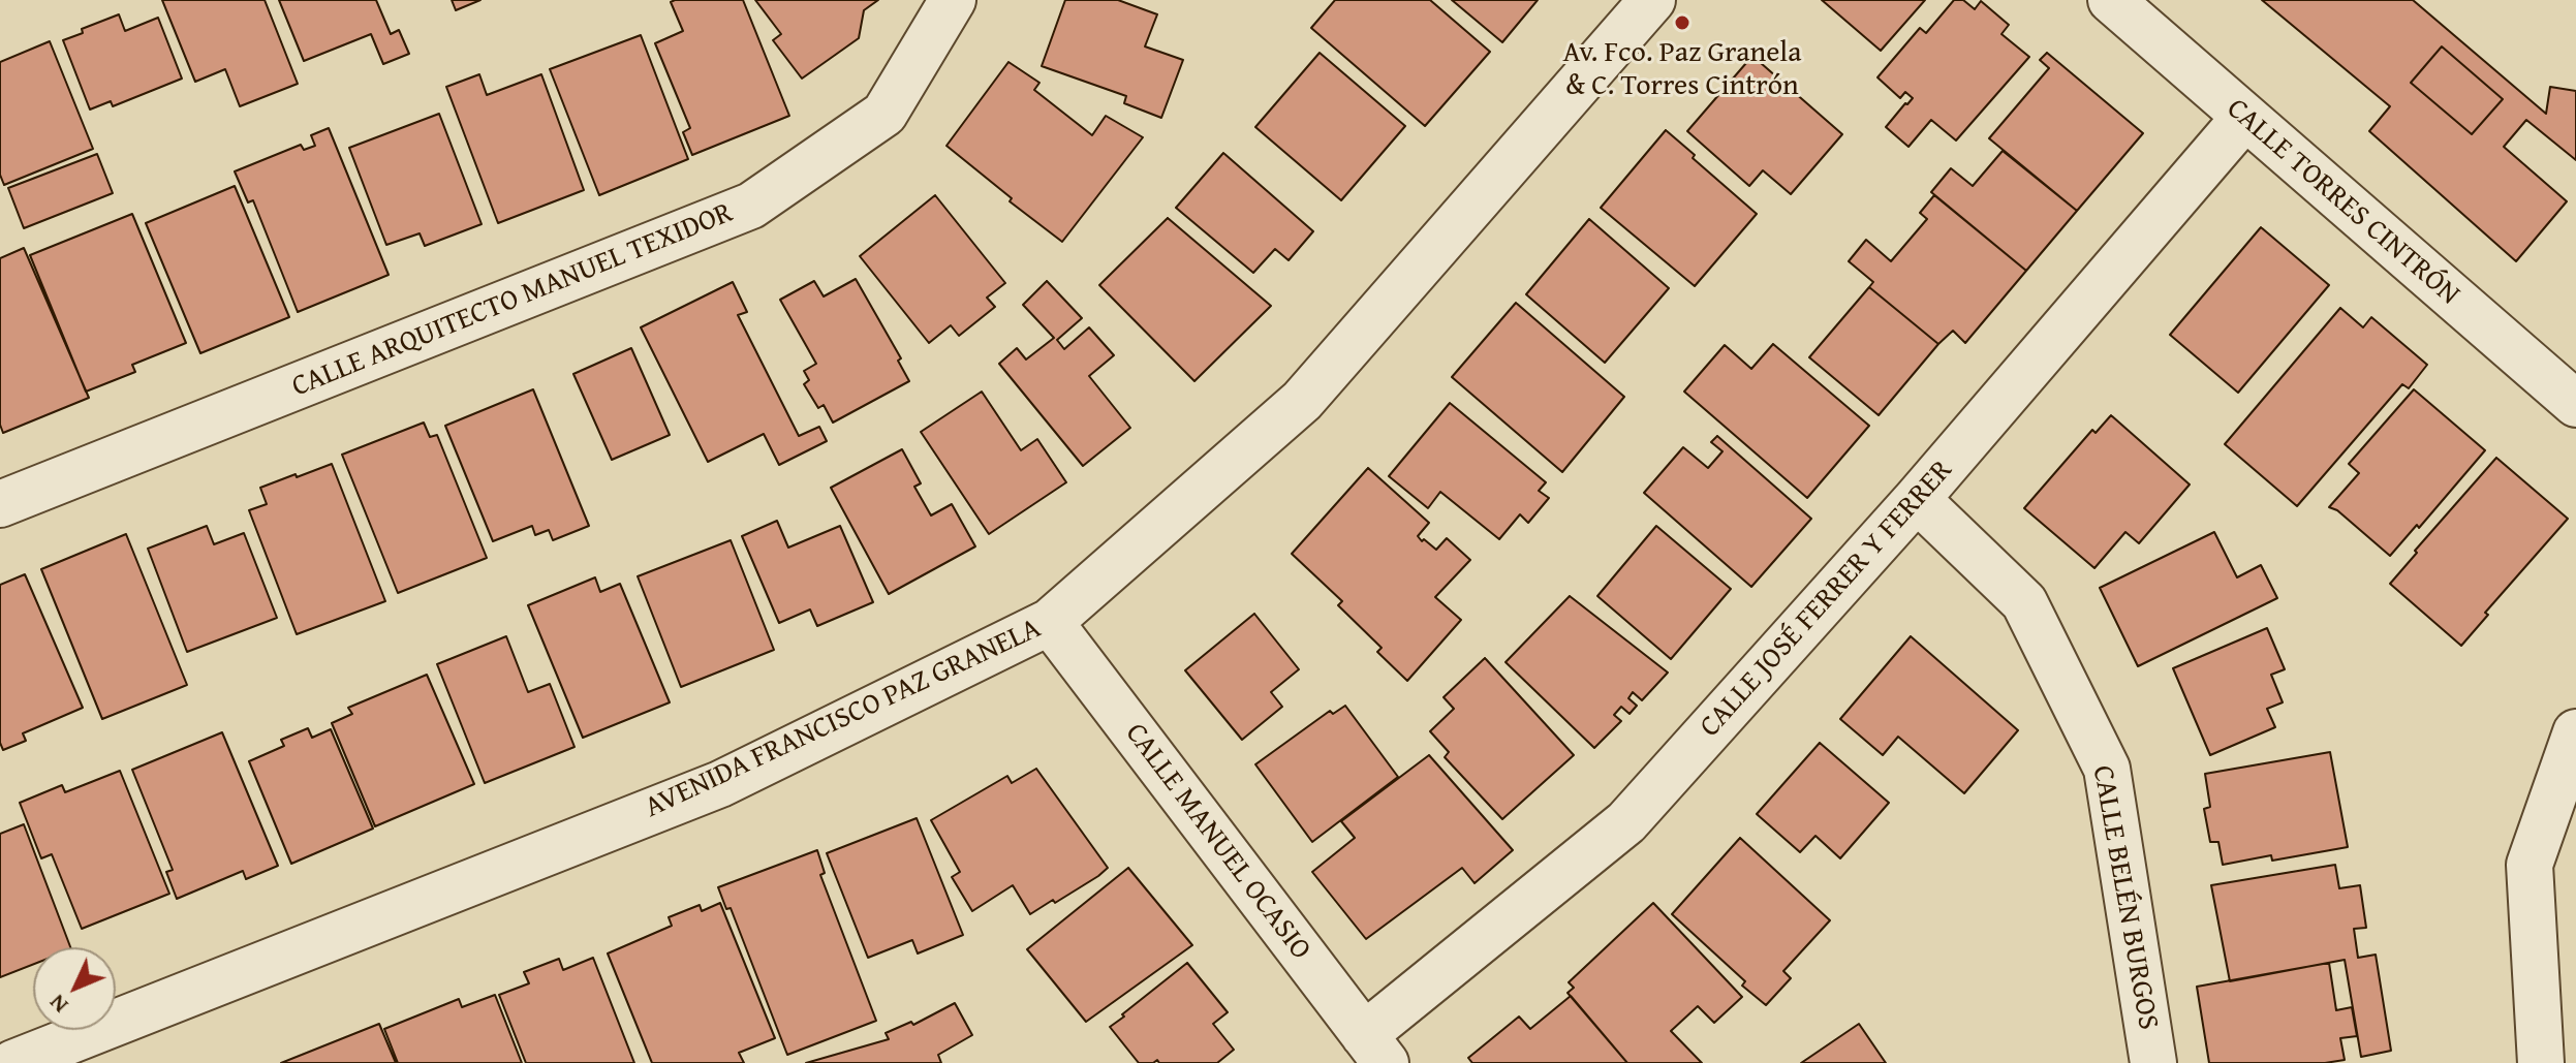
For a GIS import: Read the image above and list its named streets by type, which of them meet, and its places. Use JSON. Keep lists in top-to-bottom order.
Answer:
{
  "streets": {
    "street": [
      "CALLE TORRES CINTRÓN",
      "CALLE ARQUITECTO MANUEL TEXIDOR",
      "CALLE JOSÉ FERRER Y FERRER",
      "AVENIDA FRANCISCO PAZ GRANELA",
      "CALLE MANUEL OCASIO",
      "CALLE BELÉN BURGOS"
    ]
  },
  "crossings": [
    ["CALLE TORRES CINTRÓN", "CALLE JOSÉ FERRER Y FERRER"],
    ["CALLE JOSÉ FERRER Y FERRER", "CALLE MANUEL OCASIO"],
    ["CALLE JOSÉ FERRER Y FERRER", "CALLE BELÉN BURGOS"],
    ["AVENIDA FRANCISCO PAZ GRANELA", "CALLE MANUEL OCASIO"]
  ],
  "places": ["Av. Fco. Paz Granela & C. Torres Cintrón"],
  "north": "bottom left"
}
